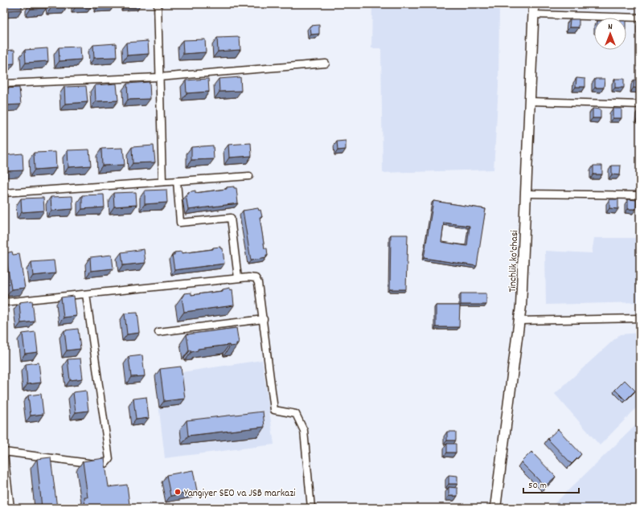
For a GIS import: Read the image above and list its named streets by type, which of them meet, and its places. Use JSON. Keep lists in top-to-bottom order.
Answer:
{
  "streets": {
    "main road": ["Tinchlik ko'chasi"]
  },
  "places": ["Yangiyer SEO va JSB markazi"],
  "scale_bar": "50 m",
  "north": "top"
}
